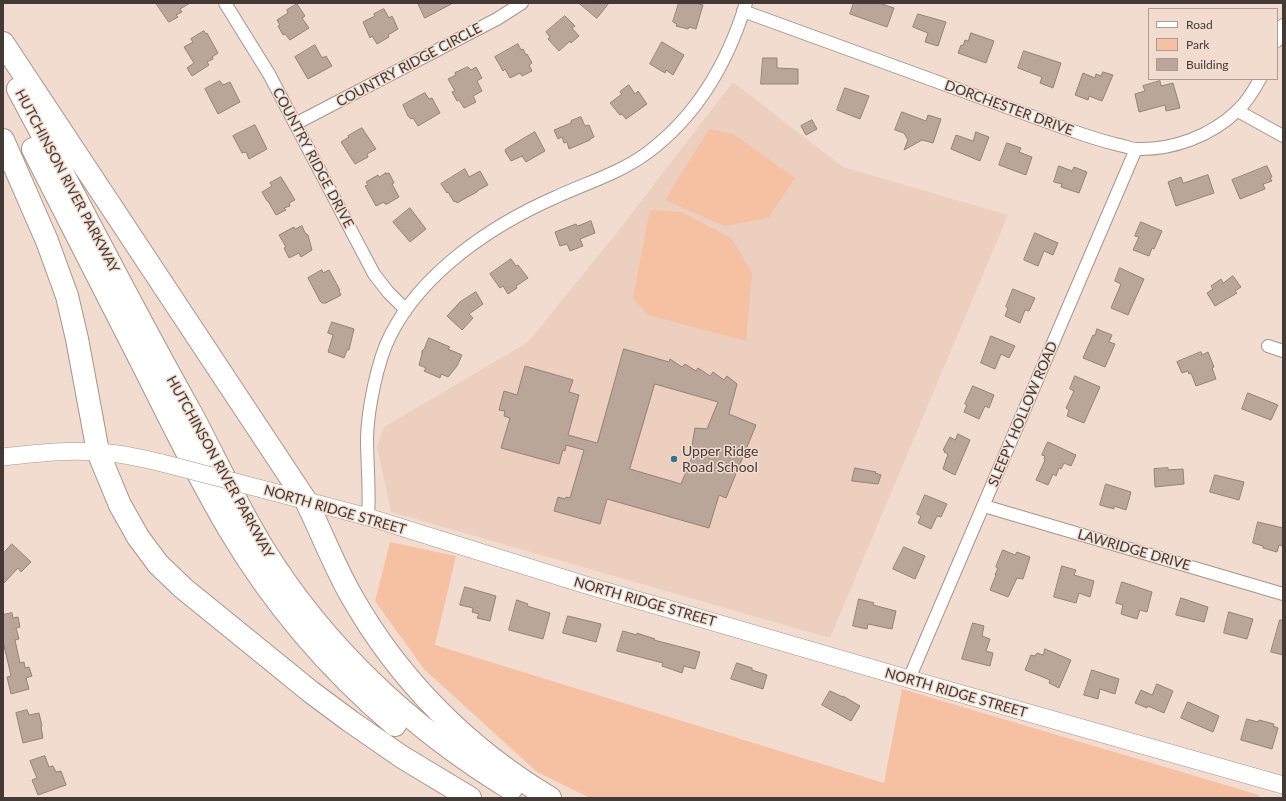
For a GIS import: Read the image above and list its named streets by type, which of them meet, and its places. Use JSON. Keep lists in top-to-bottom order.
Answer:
{
  "streets": {
    "highway": ["HUTCHINSON RIVER PARKWAY"],
    "street": [
      "COUNTRY RIDGE CIRCLE",
      "DORCHESTER DRIVE",
      "COUNTRY RIDGE DRIVE",
      "SLEEPY HOLLOW ROAD",
      "NORTH RIDGE STREET",
      "LAWRIDGE DRIVE"
    ]
  },
  "crossings": [
    ["COUNTRY RIDGE CIRCLE", "COUNTRY RIDGE DRIVE"],
    ["DORCHESTER DRIVE", "SLEEPY HOLLOW ROAD"],
    ["SLEEPY HOLLOW ROAD", "NORTH RIDGE STREET"],
    ["SLEEPY HOLLOW ROAD", "LAWRIDGE DRIVE"]
  ],
  "places": ["Upper Ridge Road School"],
  "legend": ["Road", "Park", "Building"]
}
